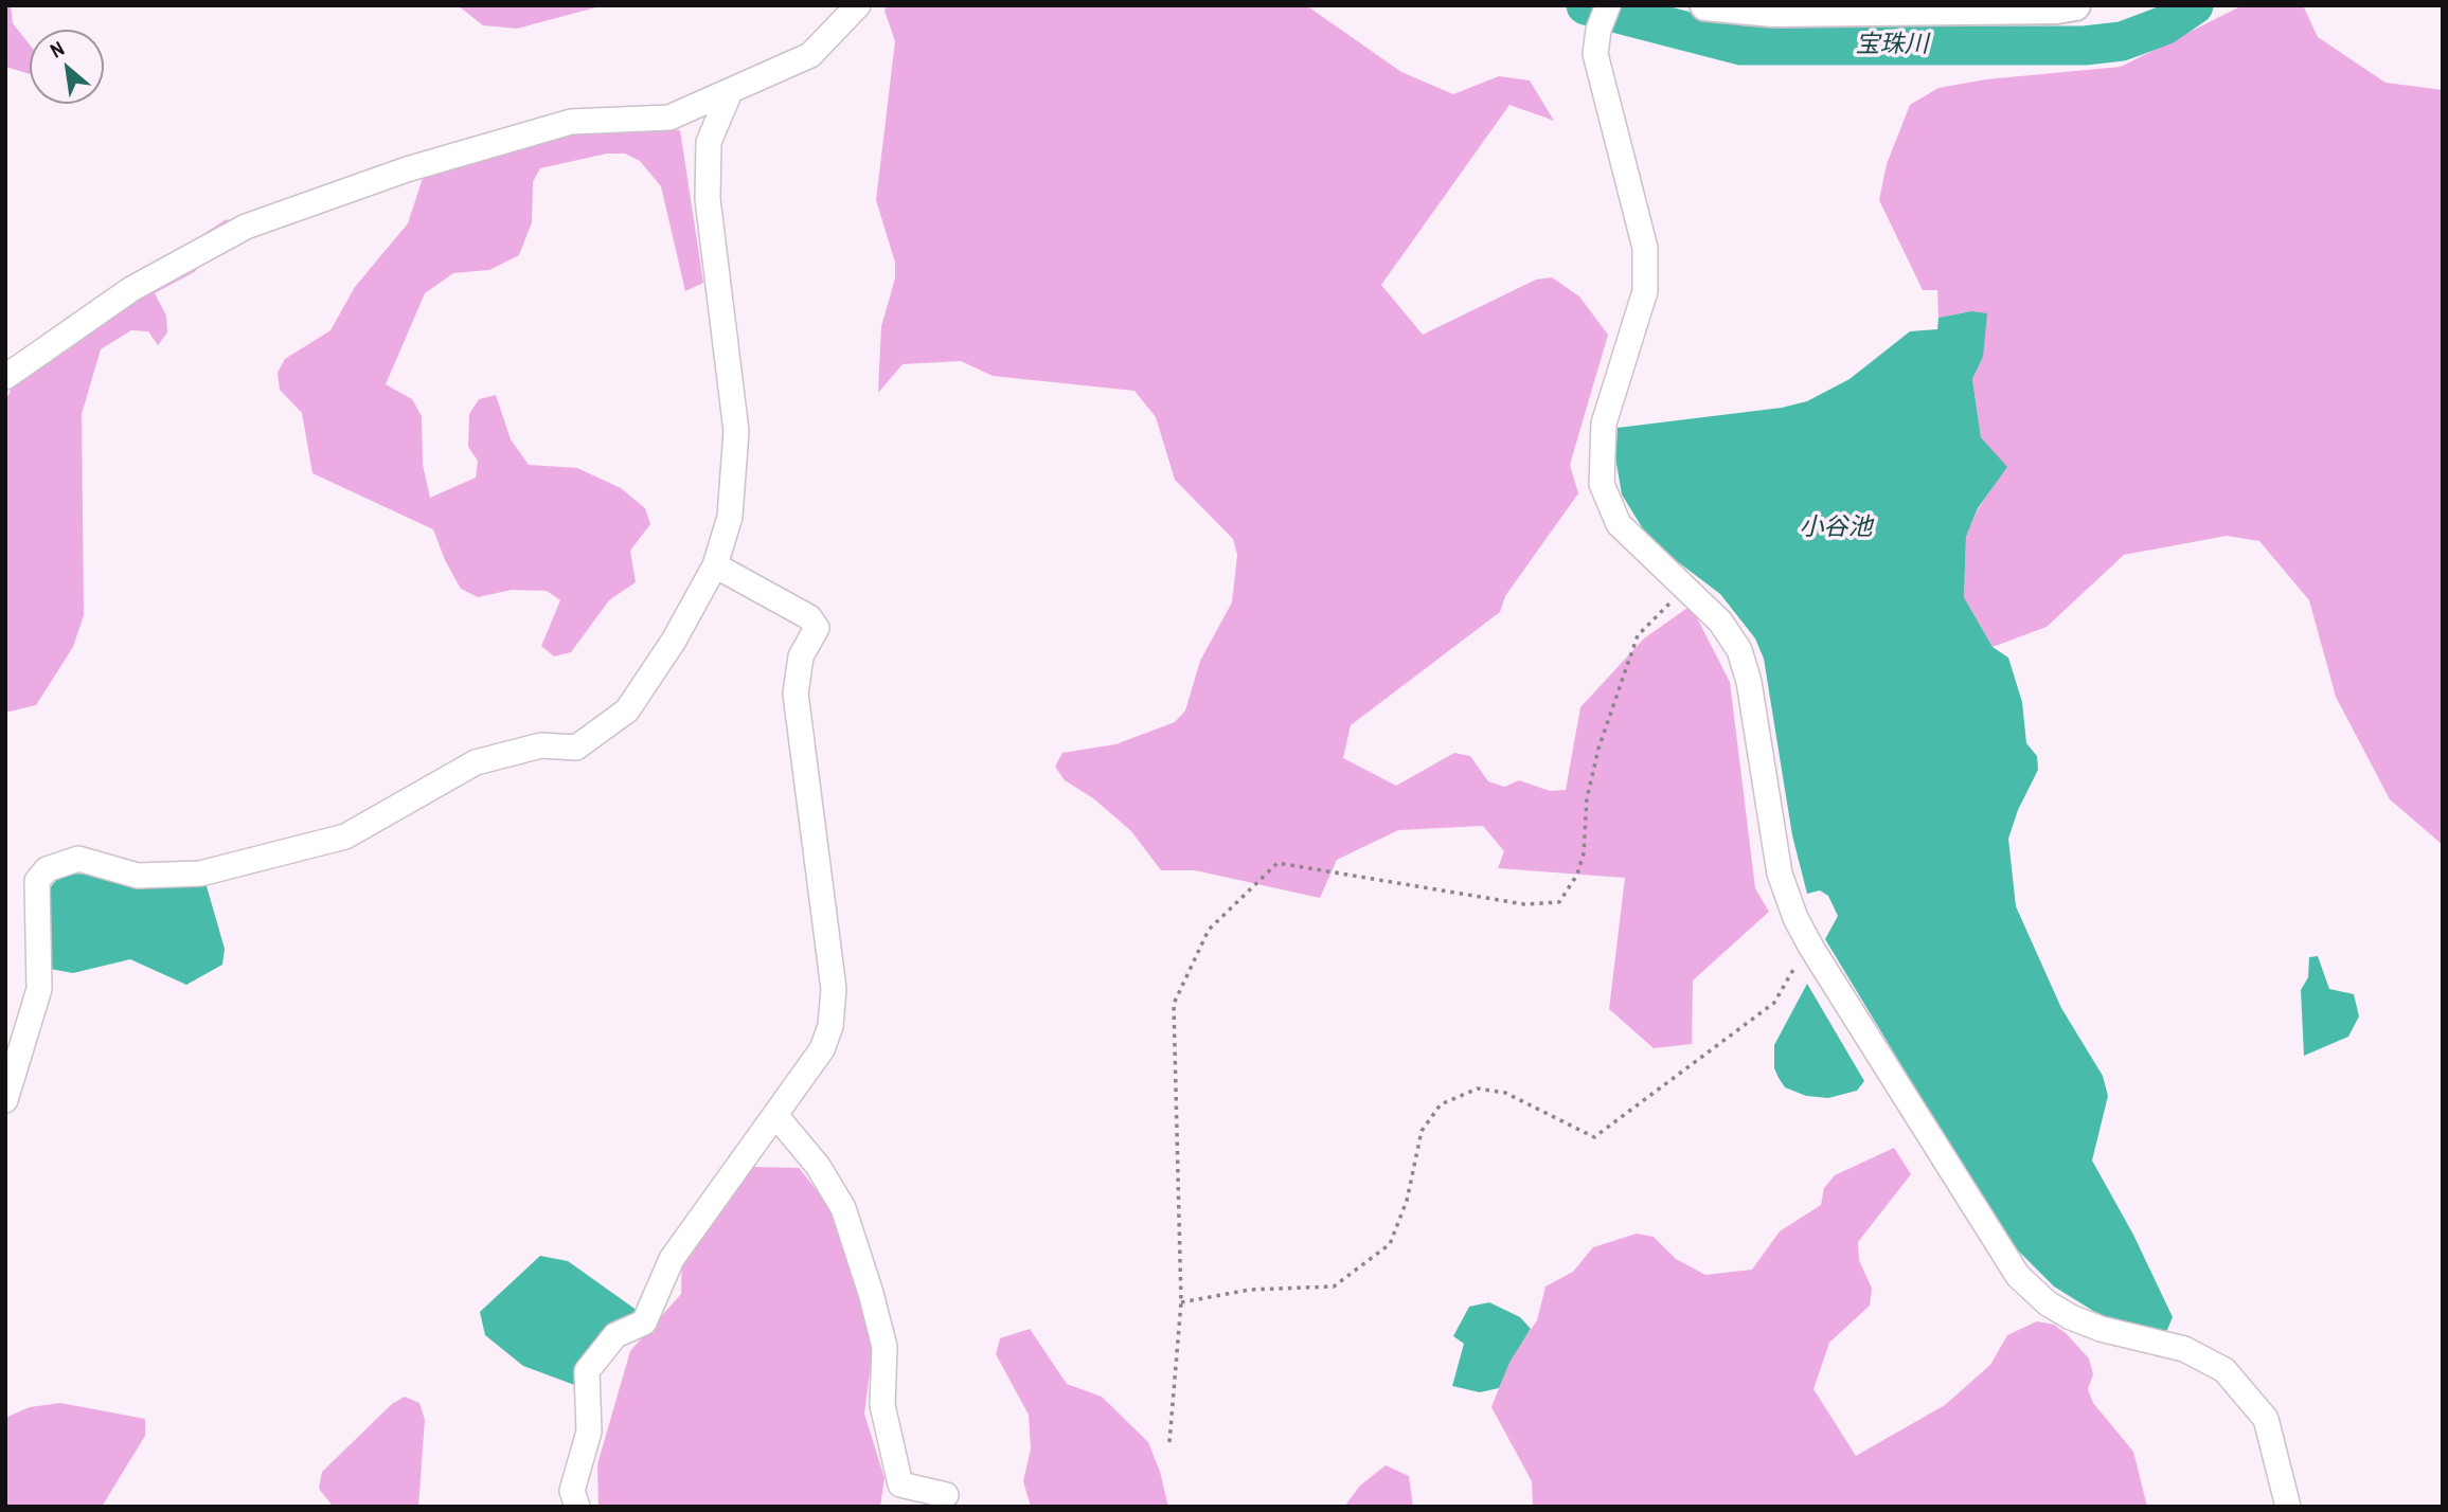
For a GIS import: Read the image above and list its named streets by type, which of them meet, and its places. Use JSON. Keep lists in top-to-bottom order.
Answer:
{
  "water": ["宝珠川", "小谷池"],
  "north": "top left"
}
